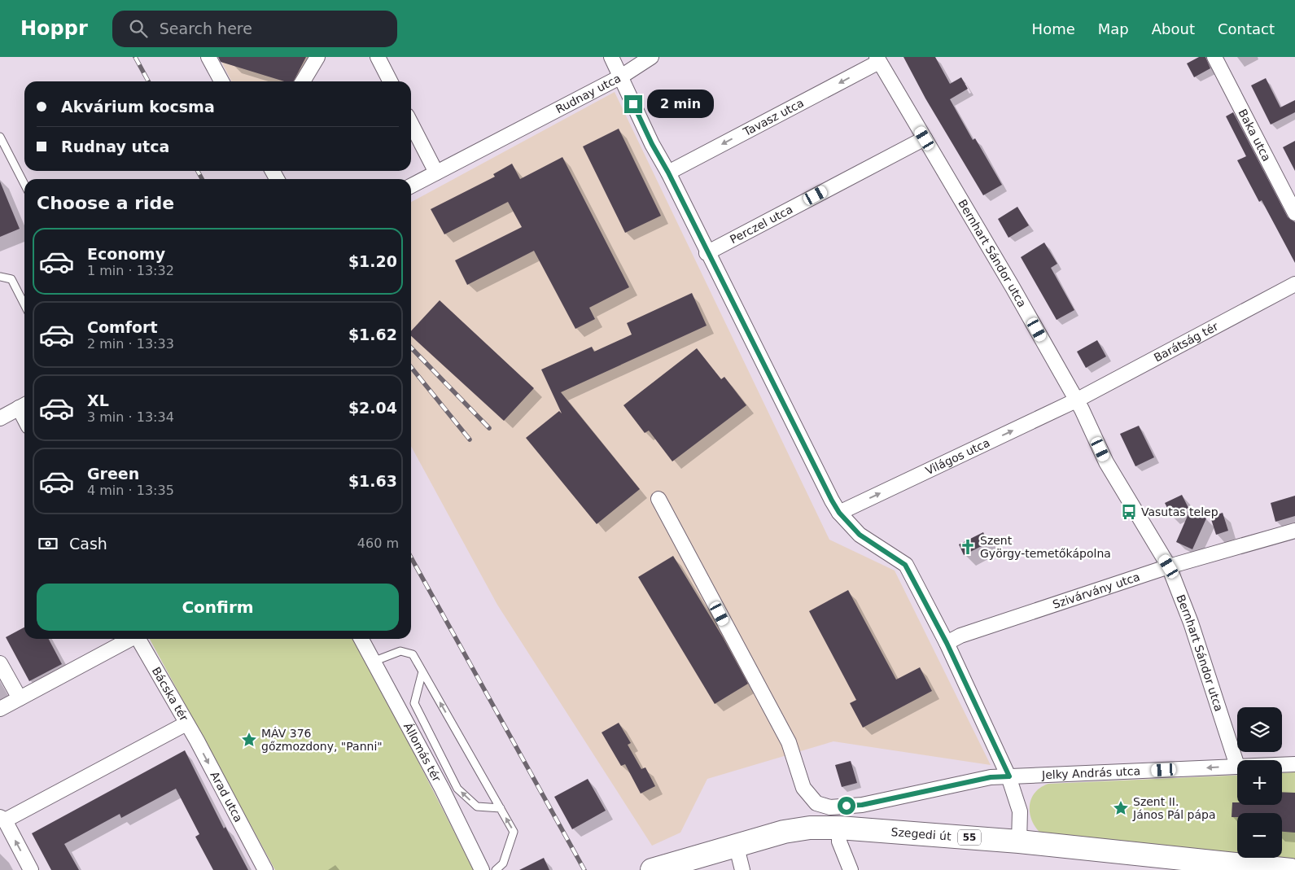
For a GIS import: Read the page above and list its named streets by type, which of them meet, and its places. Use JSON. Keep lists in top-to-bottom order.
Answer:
{
  "streets": {
    "main road": ["Szegedi út", "55"],
    "street": [
      "Rudnay utca",
      "Tavasz utca",
      "Baka utca",
      "Perczel utca",
      "Bernhart Sándor utca",
      "Barátság tér",
      "Világos utca",
      "Szivárvány utca",
      "Bácska tér",
      "Állomás tér",
      "Jelky András utca",
      "Arad utca"
    ]
  },
  "crossings": [
    ["Rudnay utca", "Tavasz utca"],
    ["Rudnay utca", "Perczel utca"],
    ["Rudnay utca", "Világos utca"],
    ["Rudnay utca", "Szivárvány utca"],
    ["Rudnay utca", "Jelky András utca"],
    ["Rudnay utca", "Szegedi út"],
    ["Tavasz utca", "Bernhart Sándor utca"],
    ["Perczel utca", "Bernhart Sándor utca"],
    ["Bernhart Sándor utca", "Barátság tér"],
    ["Bernhart Sándor utca", "Világos utca"],
    ["Bernhart Sándor utca", "Szivárvány utca"],
    ["Bernhart Sándor utca", "Jelky András utca"],
    ["Barátság tér", "Világos utca"],
    ["Bácska tér", "Arad utca"]
  ],
  "one_way": ["Tavasz utca", "Világos utca", "Arad utca"],
  "places": {
    "bus stop": ["Vasutas telep"],
    "church": ["Szent György-temetőkápolna"],
    "place": ["MÁV 376 gőzmozdony, \"Panni\"", "Szent II. János Pál pápa"]
  },
  "page": {
    "header": "Hoppr",
    "search": "Search here",
    "nav": [
      "Home",
      "Map",
      "About",
      "Contact"
    ],
    "banner": ["Akvárium kocsma", "Rudnay utca"],
    "bubble": "2 min",
    "heading": "Choose a ride",
    "list": [
      {
        "name": "Economy",
        "note": "1 min · 13:32",
        "value": "$1.20"
      },
      {
        "name": "Comfort",
        "note": "2 min · 13:33",
        "value": "$1.62"
      },
      {
        "name": "XL",
        "note": "3 min · 13:34",
        "value": "$2.04"
      },
      {
        "name": "Green",
        "note": "4 min · 13:35",
        "value": "$1.63"
      }
    ],
    "pay": ["Cash", "460 m"],
    "buttons": "Confirm",
    "map_buttons": ["+", "−"]
  }
}
